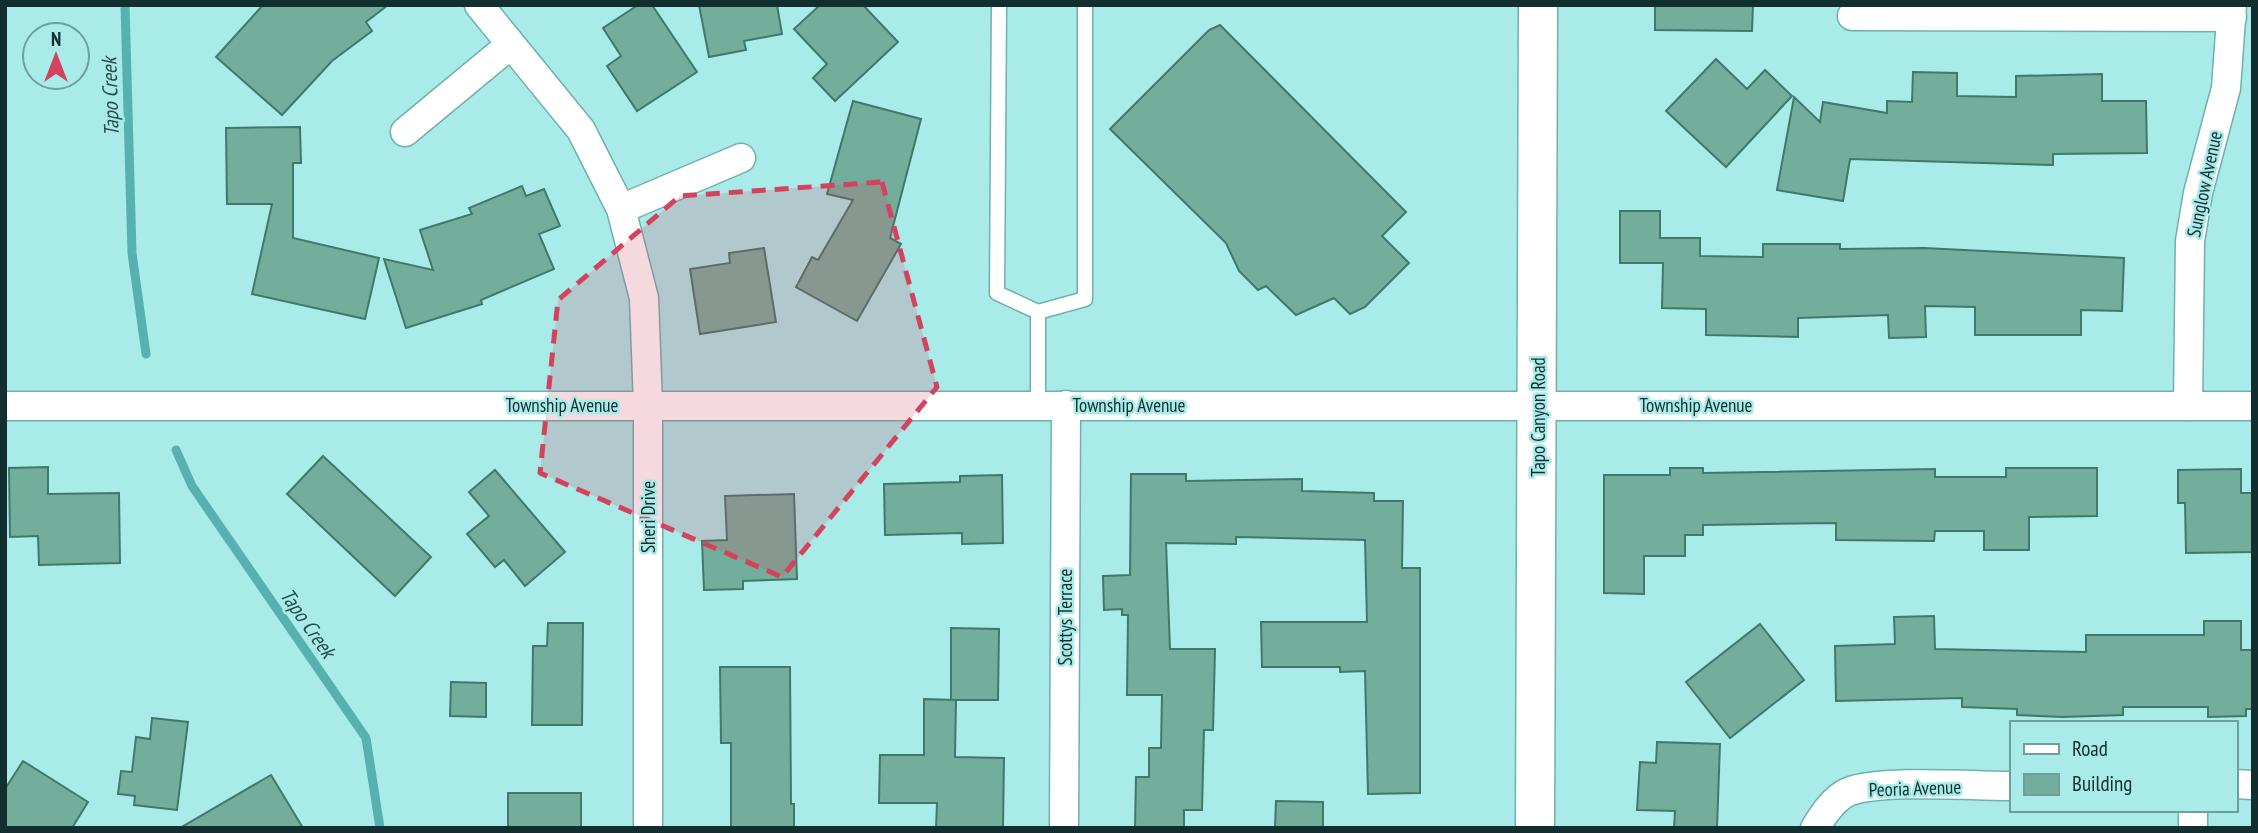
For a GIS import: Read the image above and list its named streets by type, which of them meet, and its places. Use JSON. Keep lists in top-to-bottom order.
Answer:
{
  "streets": {
    "main road": ["Tapo Canyon Road"],
    "street": [
      "Sunglow Avenue",
      "Township Avenue",
      "Sheri Drive",
      "Scottys Terrace",
      "Peoria Avenue"
    ]
  },
  "crossings": [
    ["Sunglow Avenue", "Township Avenue"],
    ["Township Avenue", "Tapo Canyon Road"],
    ["Township Avenue", "Sheri Drive"],
    ["Township Avenue", "Scottys Terrace"]
  ],
  "water": ["Tapo Creek"],
  "legend": ["Road", "Building"],
  "north": "top"
}
